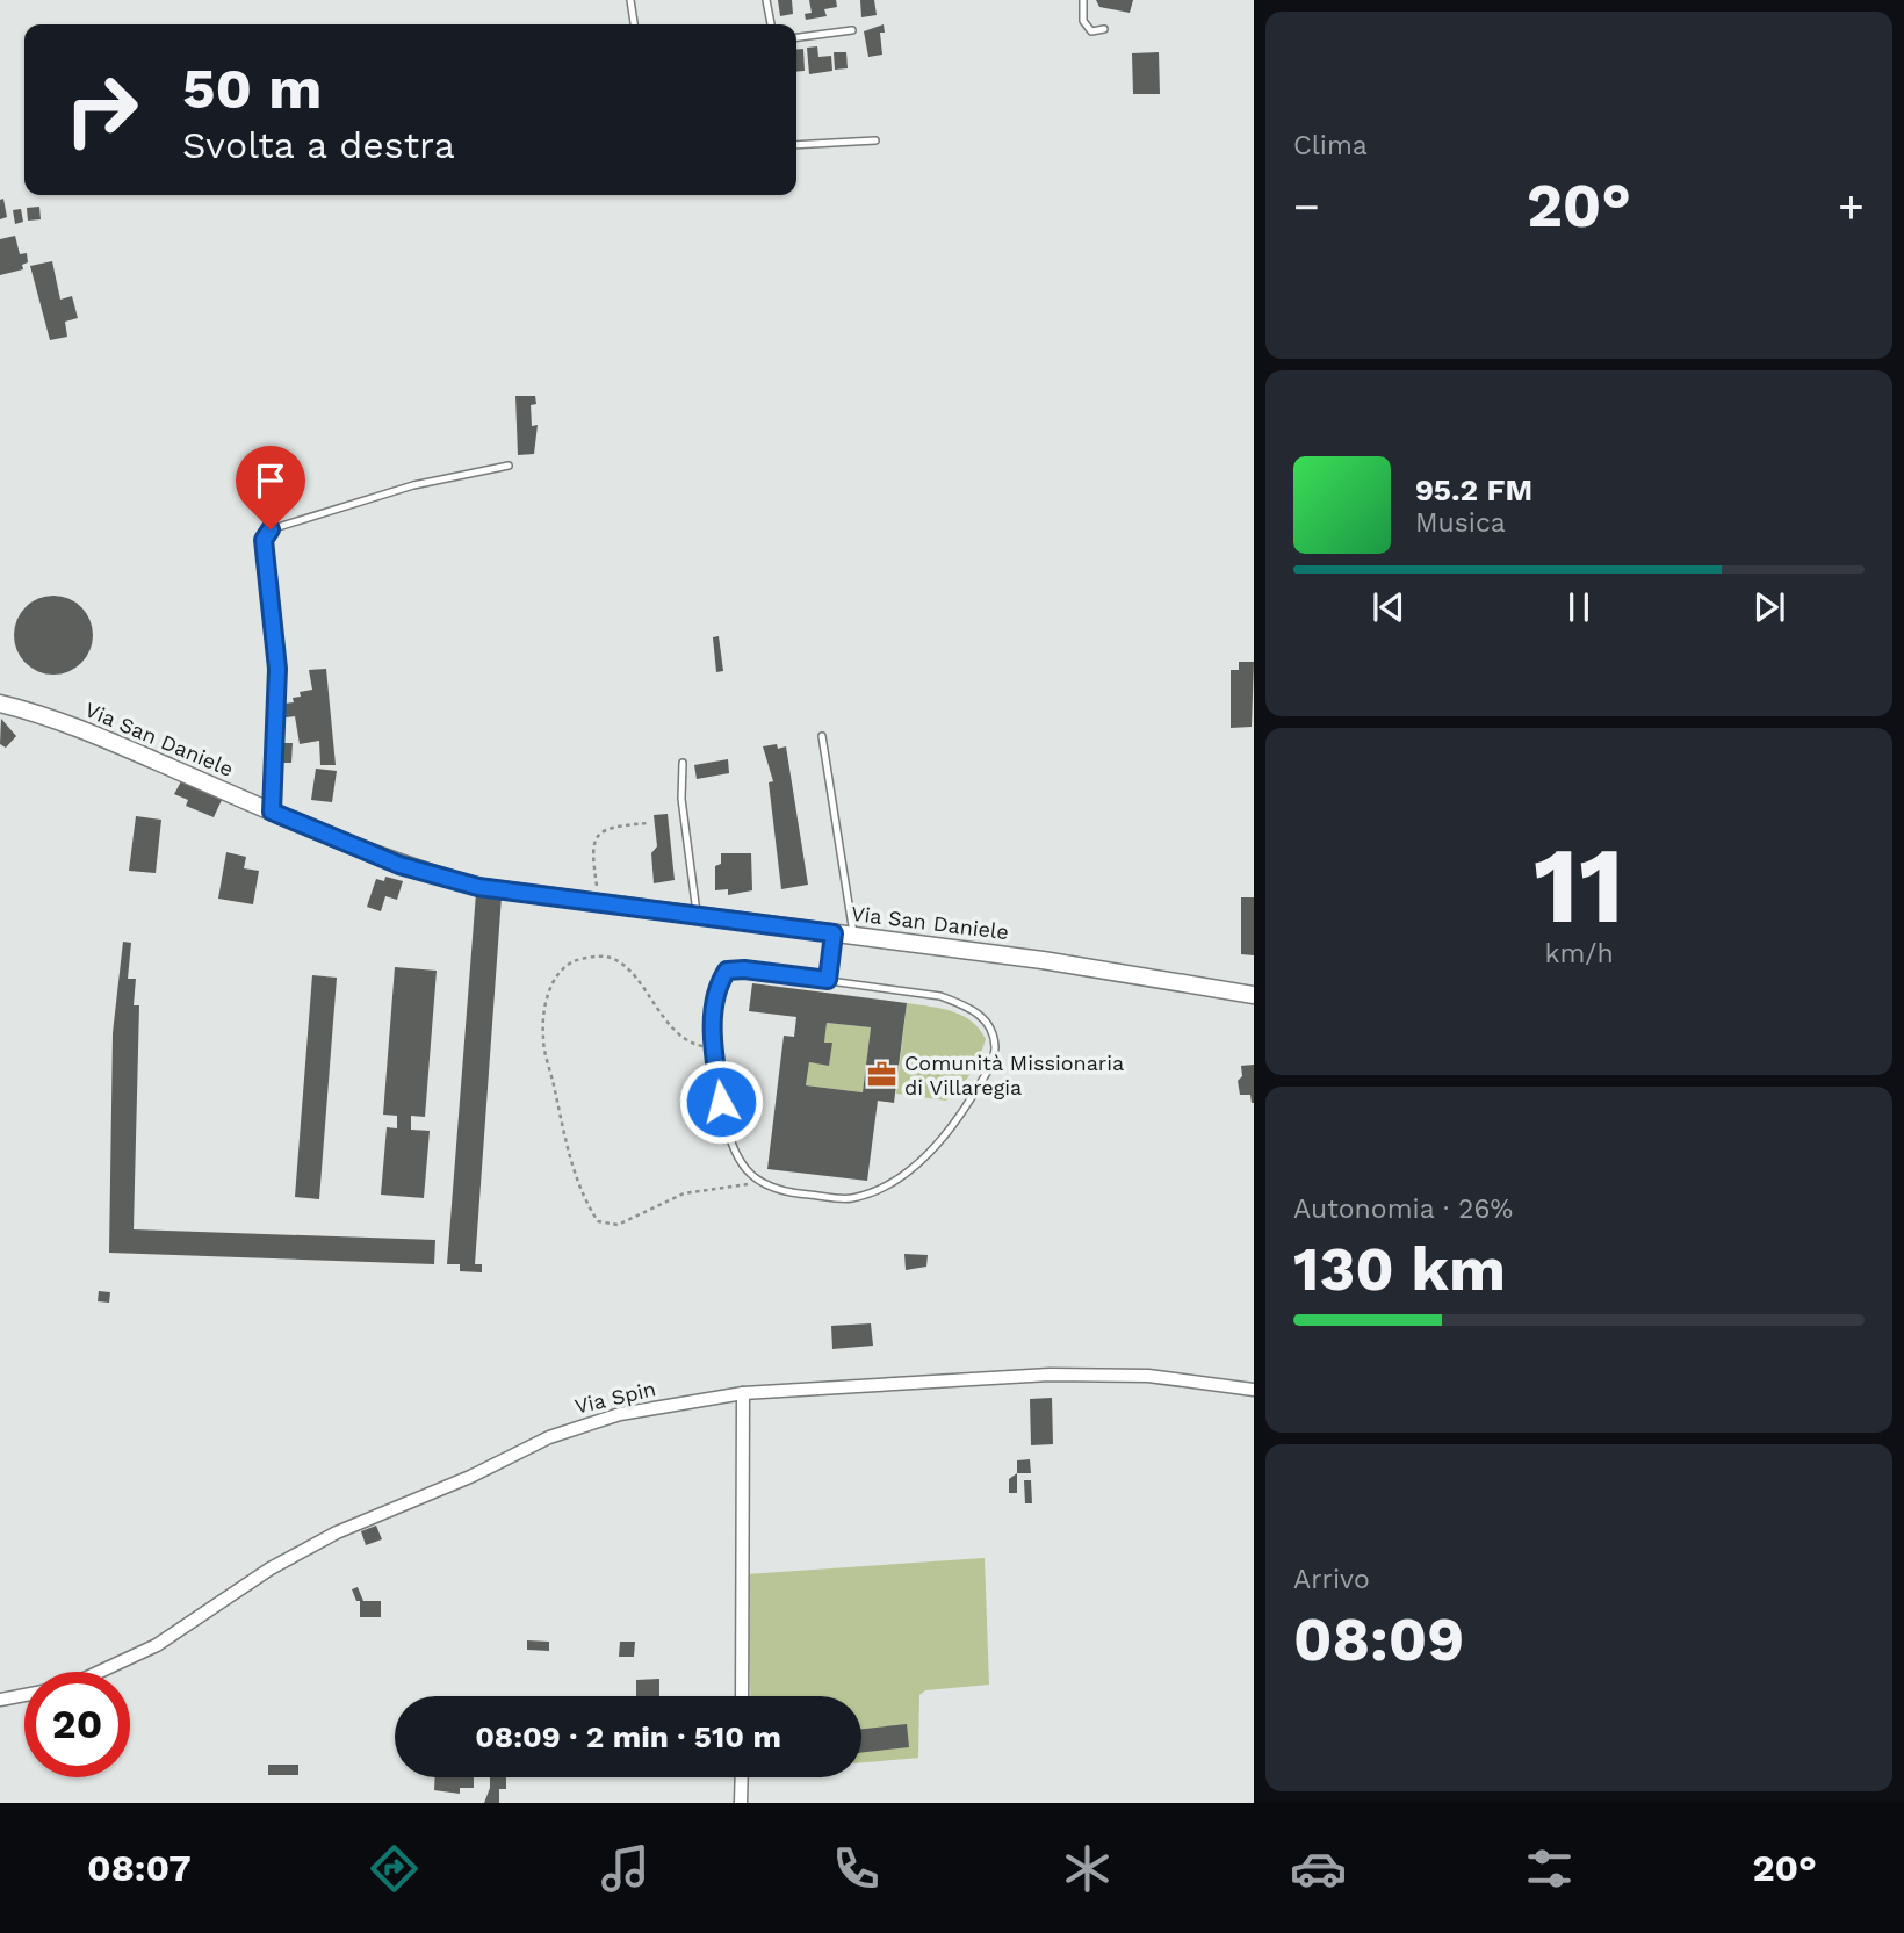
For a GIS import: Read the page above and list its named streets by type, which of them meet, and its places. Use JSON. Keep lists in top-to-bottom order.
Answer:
{
  "streets": {
    "street": ["Via San Daniele", "Via Spin"]
  },
  "places": {
    "office": ["Comunità Missionaria di Villaregia"]
  },
  "page": {
    "tile": [
      "Clima",
      ["11", "km/h"],
      ["Autonomia · 26%", "130 km"],
      ["Arrivo", "08:09"]
    ],
    "turn": ["50 m", "Svolta a destra"],
    "heat": ["−", "20°", "+"],
    "song": ["95.2 FM", "Musica"],
    "limit": "20",
    "trip": "08:09 · 2 min · 510 m",
    "tabs": ["08:07", "20°"]
  }
}
